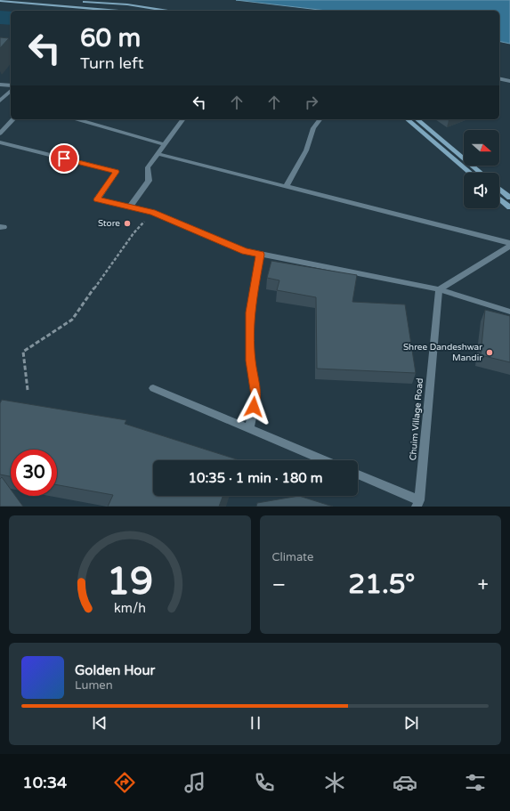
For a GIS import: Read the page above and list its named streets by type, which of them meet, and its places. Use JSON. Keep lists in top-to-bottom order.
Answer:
{
  "streets": {
    "street": ["Chuim Village Road"]
  },
  "places": ["Store", "Shree Dandeshwar Mandir"],
  "north": "right",
  "page": {
    "turn": ["60 m", "Turn left"],
    "limit": "30",
    "trip": "10:35 · 1 min · 180 m",
    "tile": "Climate",
    "heat": ["−", "21.5°", "+"],
    "song": ["Golden Hour", "Lumen"],
    "tabs": "10:34",
    "gauge": ["19", "km/h"]
  }
}
